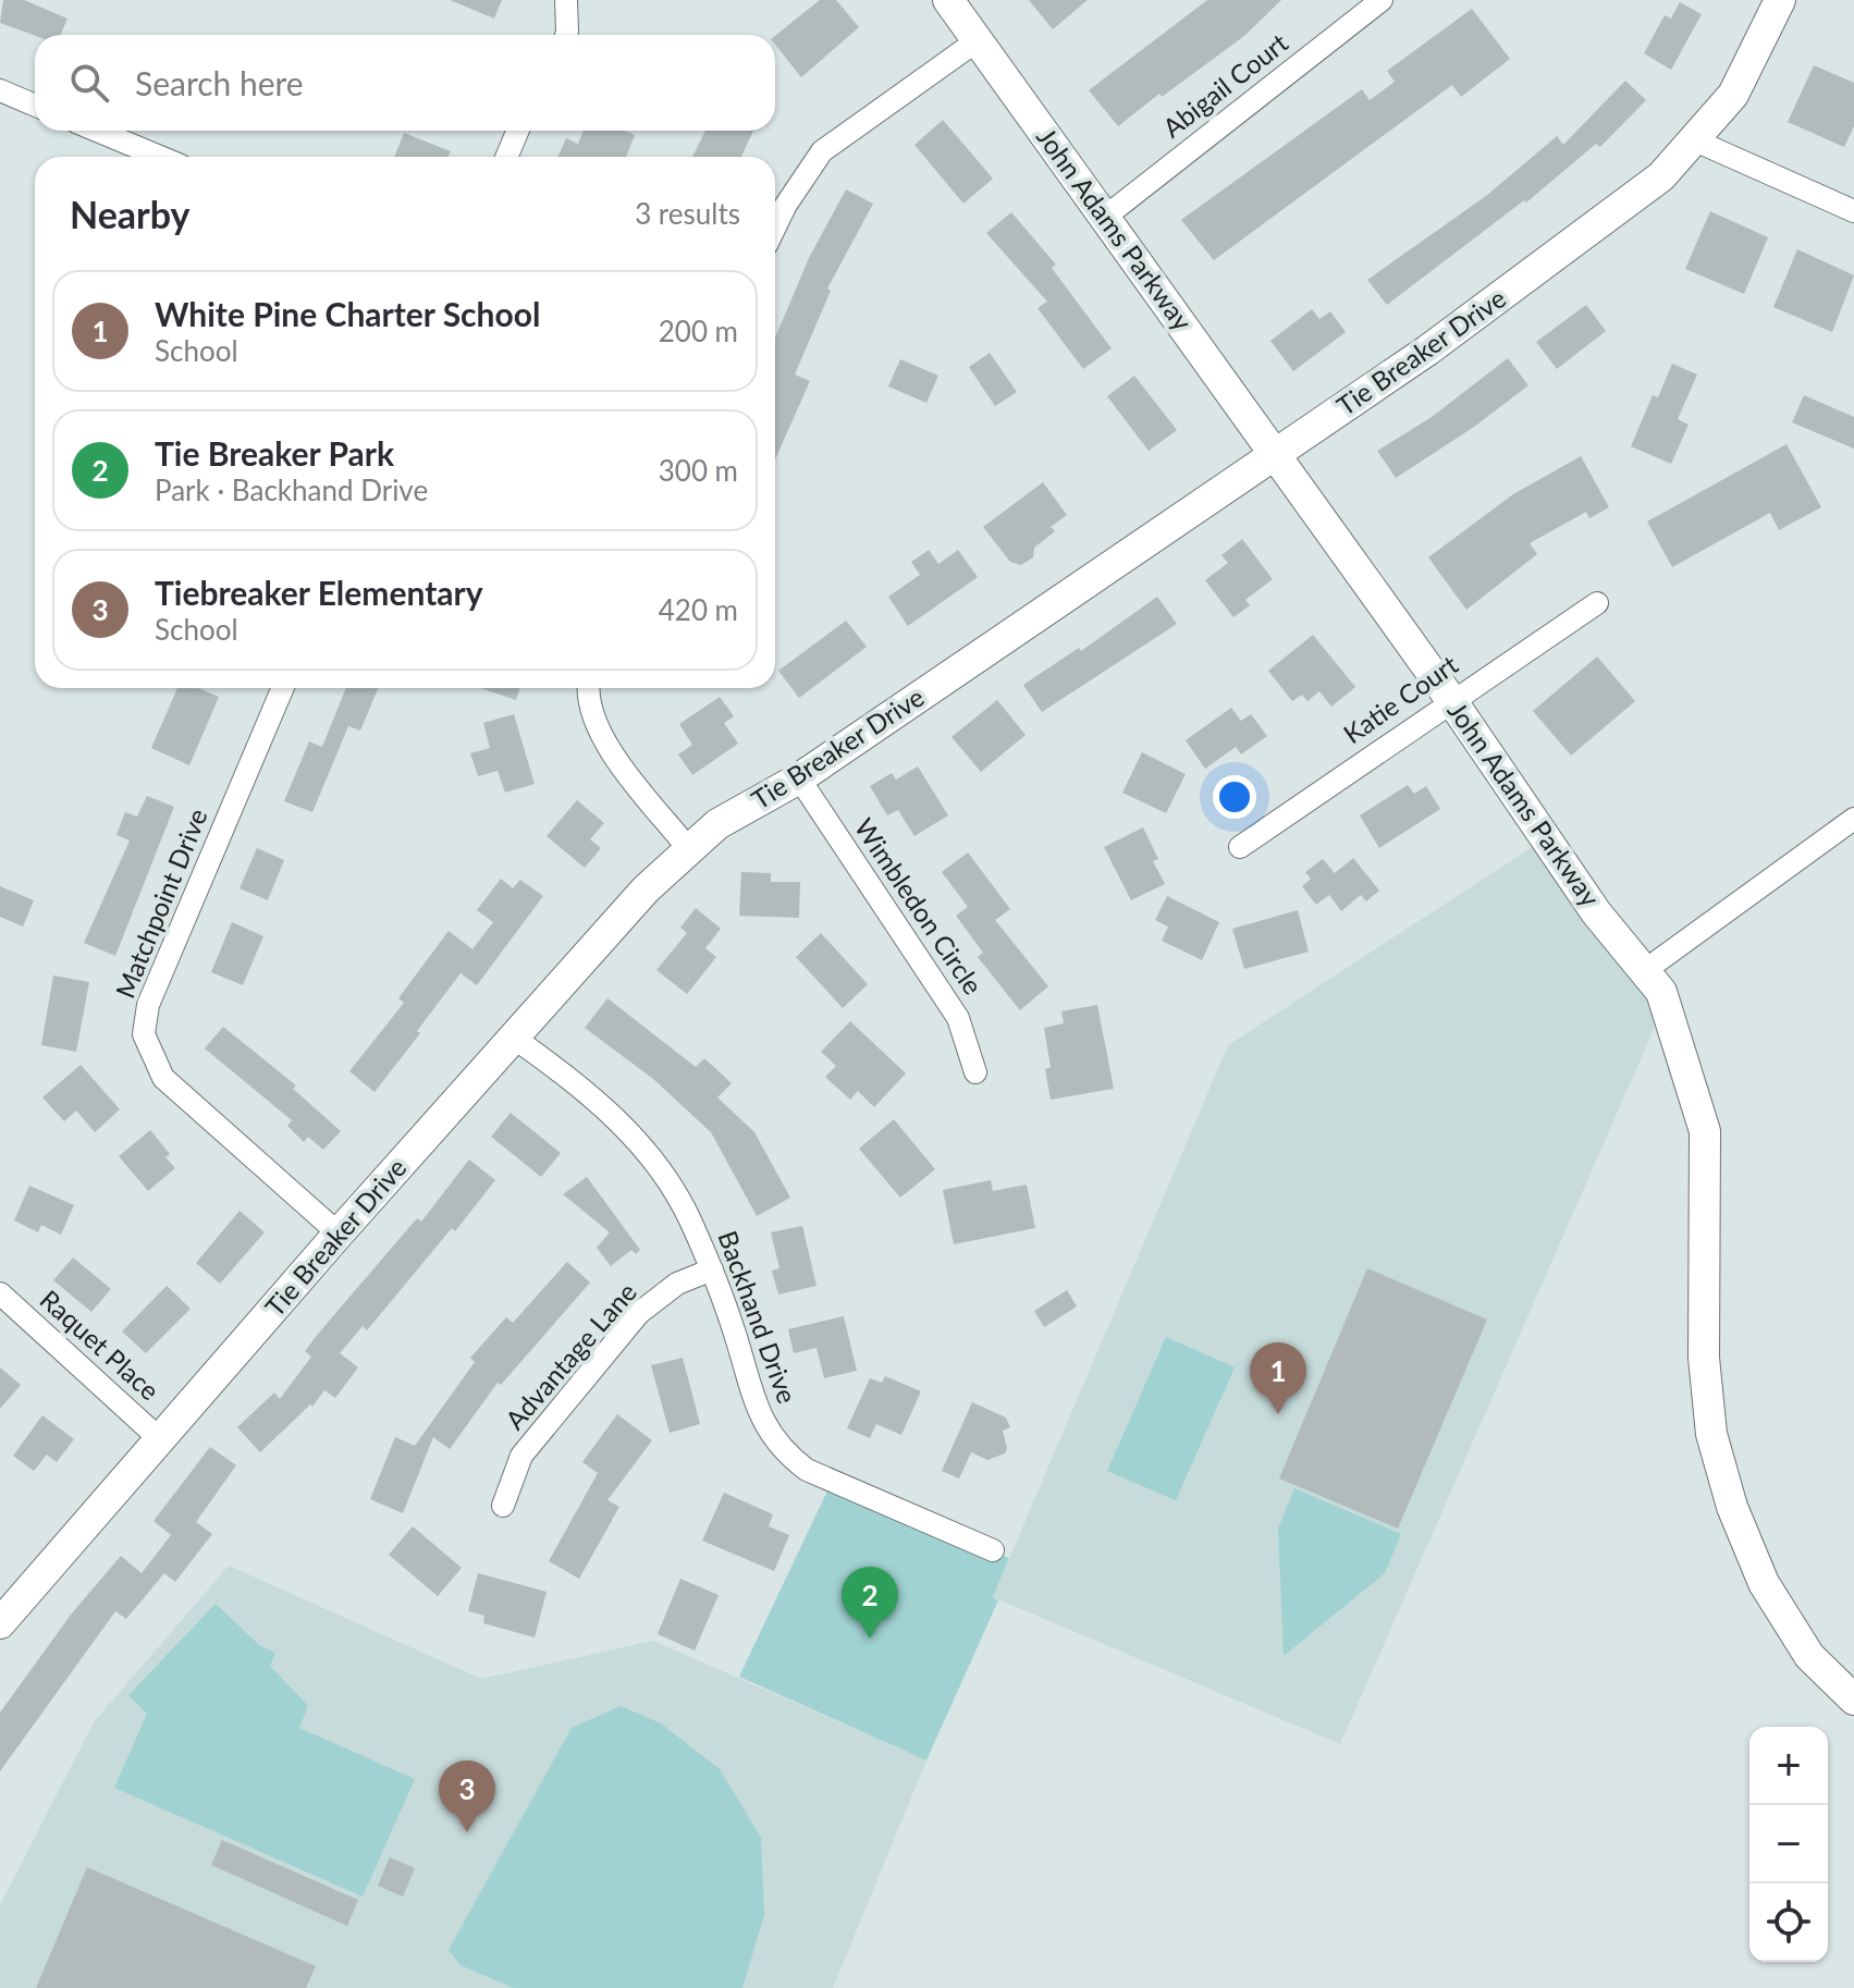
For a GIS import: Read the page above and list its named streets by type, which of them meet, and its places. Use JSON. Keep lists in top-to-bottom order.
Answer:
{
  "streets": {
    "street": [
      "Abigail Court",
      "John Adams Parkway",
      "Tie Breaker Drive",
      "Katie Court",
      "Matchpoint Drive",
      "Wimbledon Circle",
      "Backhand Drive",
      "Raquet Place",
      "Advantage Lane"
    ]
  },
  "crossings": [
    ["Abigail Court", "John Adams Parkway"],
    ["John Adams Parkway", "Tie Breaker Drive"],
    ["John Adams Parkway", "Katie Court"],
    ["Tie Breaker Drive", "Matchpoint Drive"],
    ["Tie Breaker Drive", "Wimbledon Circle"],
    ["Tie Breaker Drive", "Backhand Drive"],
    ["Tie Breaker Drive", "Raquet Place"],
    ["Backhand Drive", "Advantage Lane"]
  ],
  "page": {
    "search": "Search here",
    "heading": ["Nearby", "3 results"],
    "list": [
      {
        "mark": "1",
        "name": "White Pine Charter School",
        "note": "School",
        "value": "200 m"
      },
      {
        "mark": "2",
        "name": "Tie Breaker Park",
        "note": "Park · Backhand Drive",
        "value": "300 m"
      },
      {
        "mark": "3",
        "name": "Tiebreaker Elementary",
        "note": "School",
        "value": "420 m"
      }
    ],
    "pins": ["1", "2", "3"],
    "map_buttons": ["+", "−"]
  }
}
